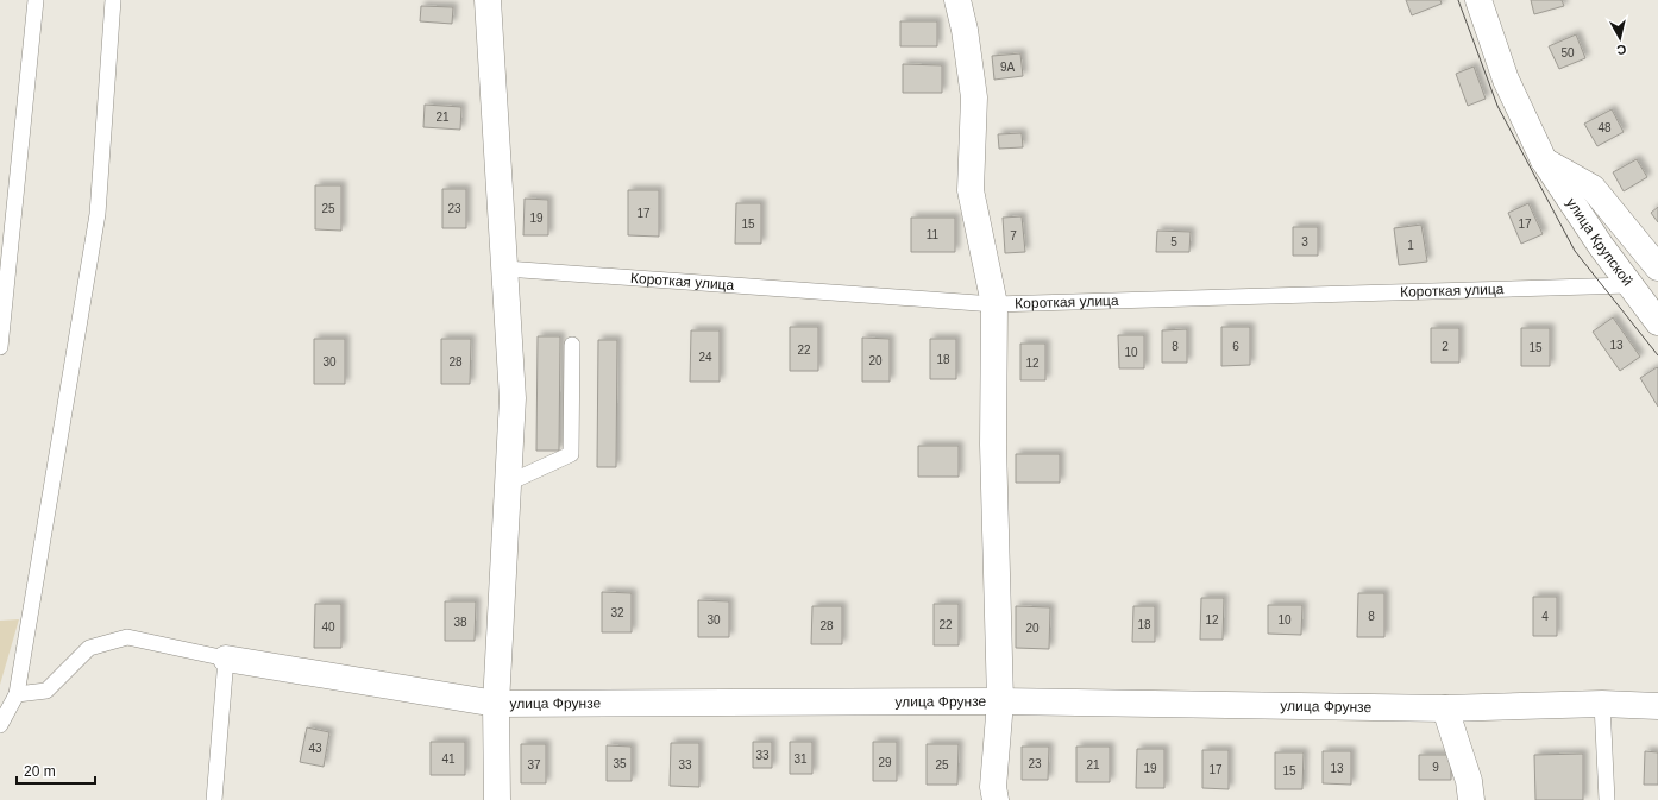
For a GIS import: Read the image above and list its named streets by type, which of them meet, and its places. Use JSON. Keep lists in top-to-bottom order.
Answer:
{
  "streets": {
    "street": ["улица Крупской", "улица Фрунзе"],
    "lane": ["Короткая улица"]
  },
  "crossings": [
    ["улица Крупской", "Короткая улица"]
  ],
  "house_numbers": [
    "50",
    "9А",
    "21",
    "48",
    "25",
    "23",
    "17",
    "19",
    "15",
    "17",
    "11",
    "7",
    "5",
    "3",
    "1",
    "13",
    "8",
    "6",
    "2",
    "15",
    "22",
    "10",
    "24",
    "18",
    "20",
    "30",
    "28",
    "12",
    "32",
    "8",
    "4",
    "30",
    "12",
    "10",
    "38",
    "22",
    "18",
    "28",
    "40",
    "20",
    "43",
    "33",
    "41",
    "31",
    "29",
    "35",
    "23",
    "37",
    "33",
    "25",
    "21",
    "9",
    "19",
    "13",
    "17",
    "15"
  ],
  "scale_bar": "20 m",
  "north": "bottom"
}
